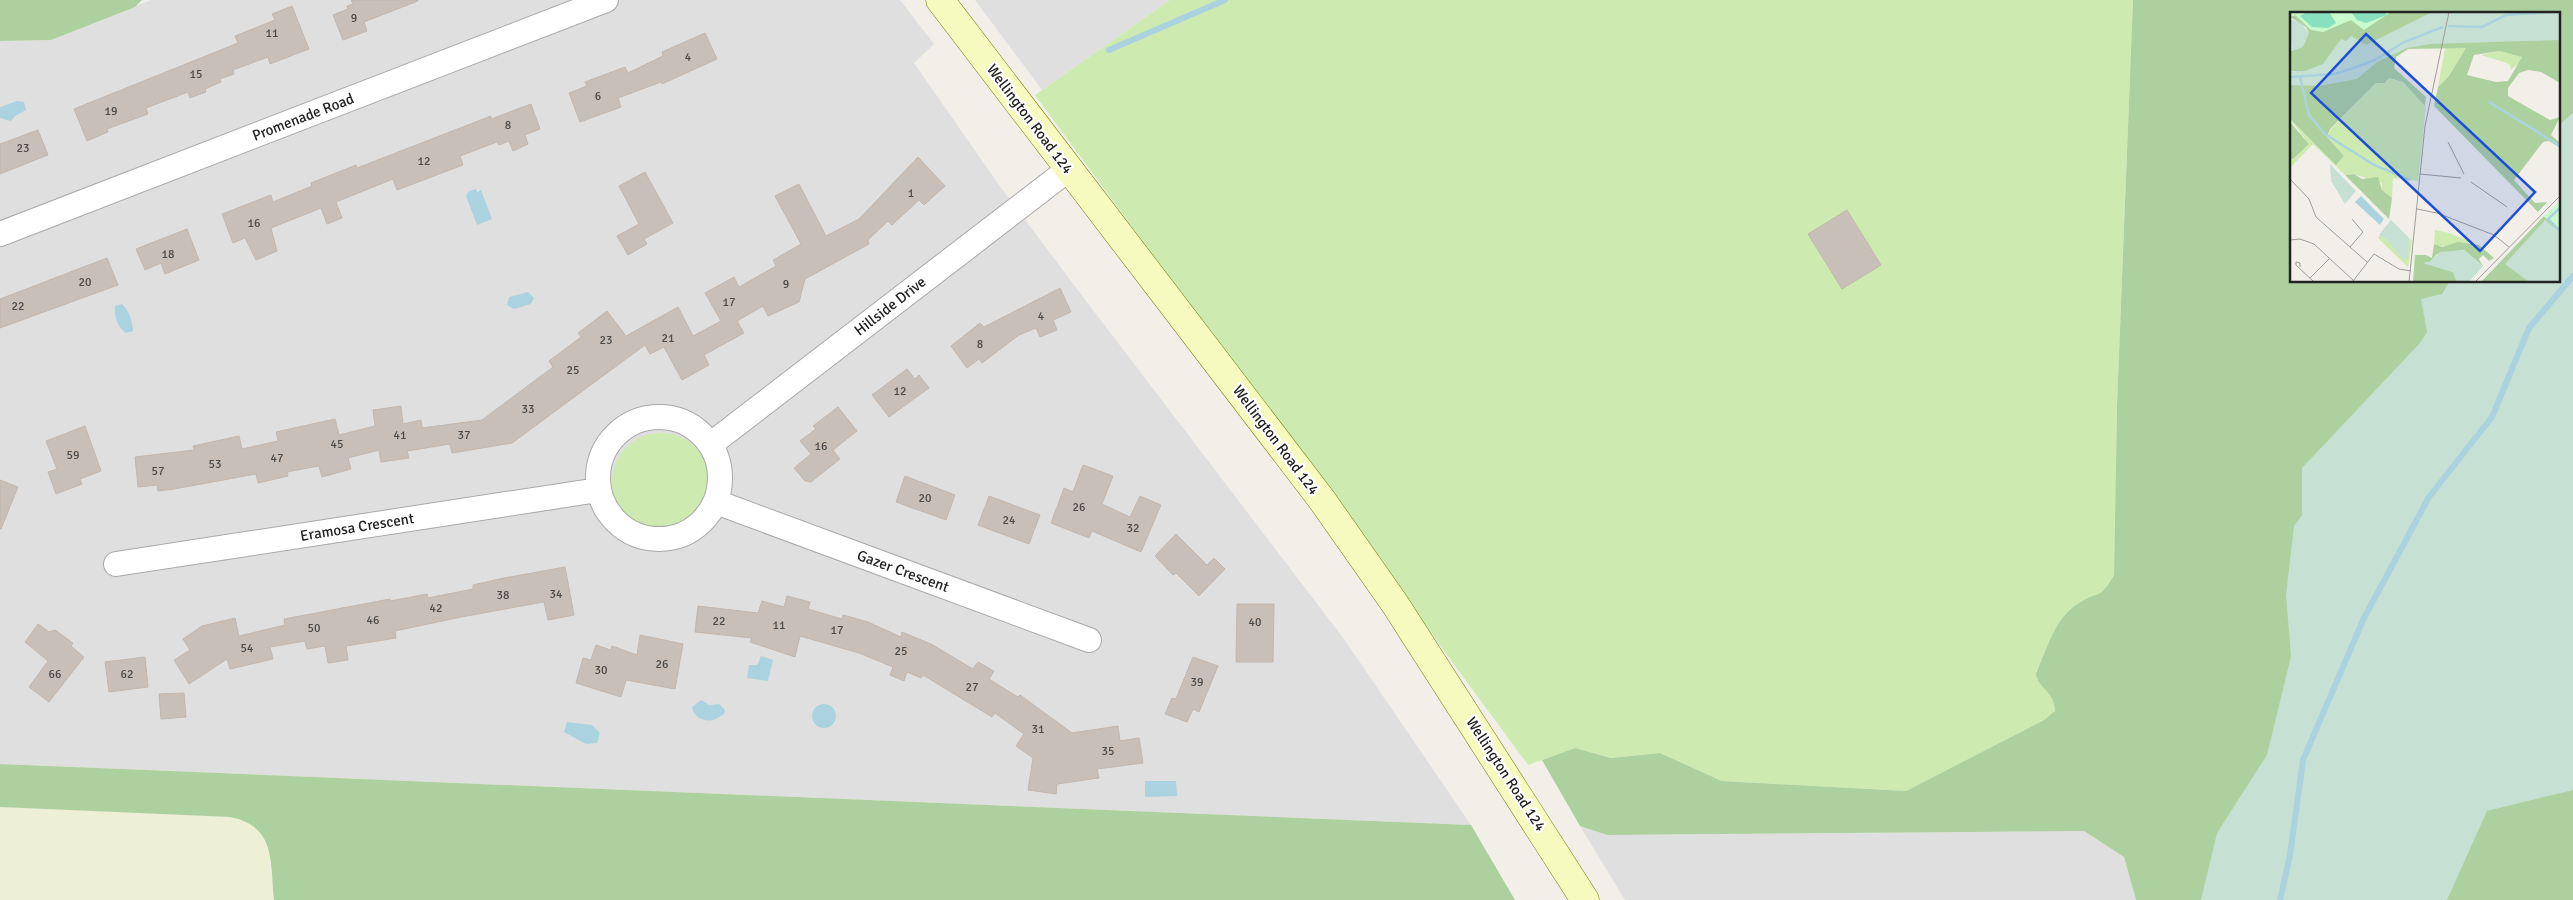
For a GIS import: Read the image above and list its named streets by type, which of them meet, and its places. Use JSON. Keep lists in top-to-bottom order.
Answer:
{
  "streets": {
    "main road": ["Wellington Road 124"],
    "street": [
      "Promenade Road",
      "Hillside Drive",
      "Eramosa Crescent",
      "Gazer Crescent"
    ]
  },
  "crossings": [
    ["Wellington Road 124", "Hillside Drive"],
    ["Hillside Drive", "Eramosa Crescent"],
    ["Hillside Drive", "Gazer Crescent"],
    ["Eramosa Crescent", "Gazer Crescent"]
  ],
  "house_numbers": [
    "9",
    "11",
    "4",
    "15",
    "6",
    "19",
    "8",
    "23",
    "12",
    "1",
    "16",
    "18",
    "20",
    "9",
    "17",
    "22",
    "4",
    "21",
    "23",
    "8",
    "25",
    "12",
    "33",
    "41",
    "37",
    "45",
    "16",
    "59",
    "47",
    "53",
    "57",
    "20",
    "26",
    "24",
    "32",
    "34",
    "38",
    "42",
    "46",
    "22",
    "40",
    "11",
    "50",
    "17",
    "54",
    "25",
    "26",
    "30",
    "66",
    "62",
    "39",
    "27",
    "31",
    "35"
  ]
}
